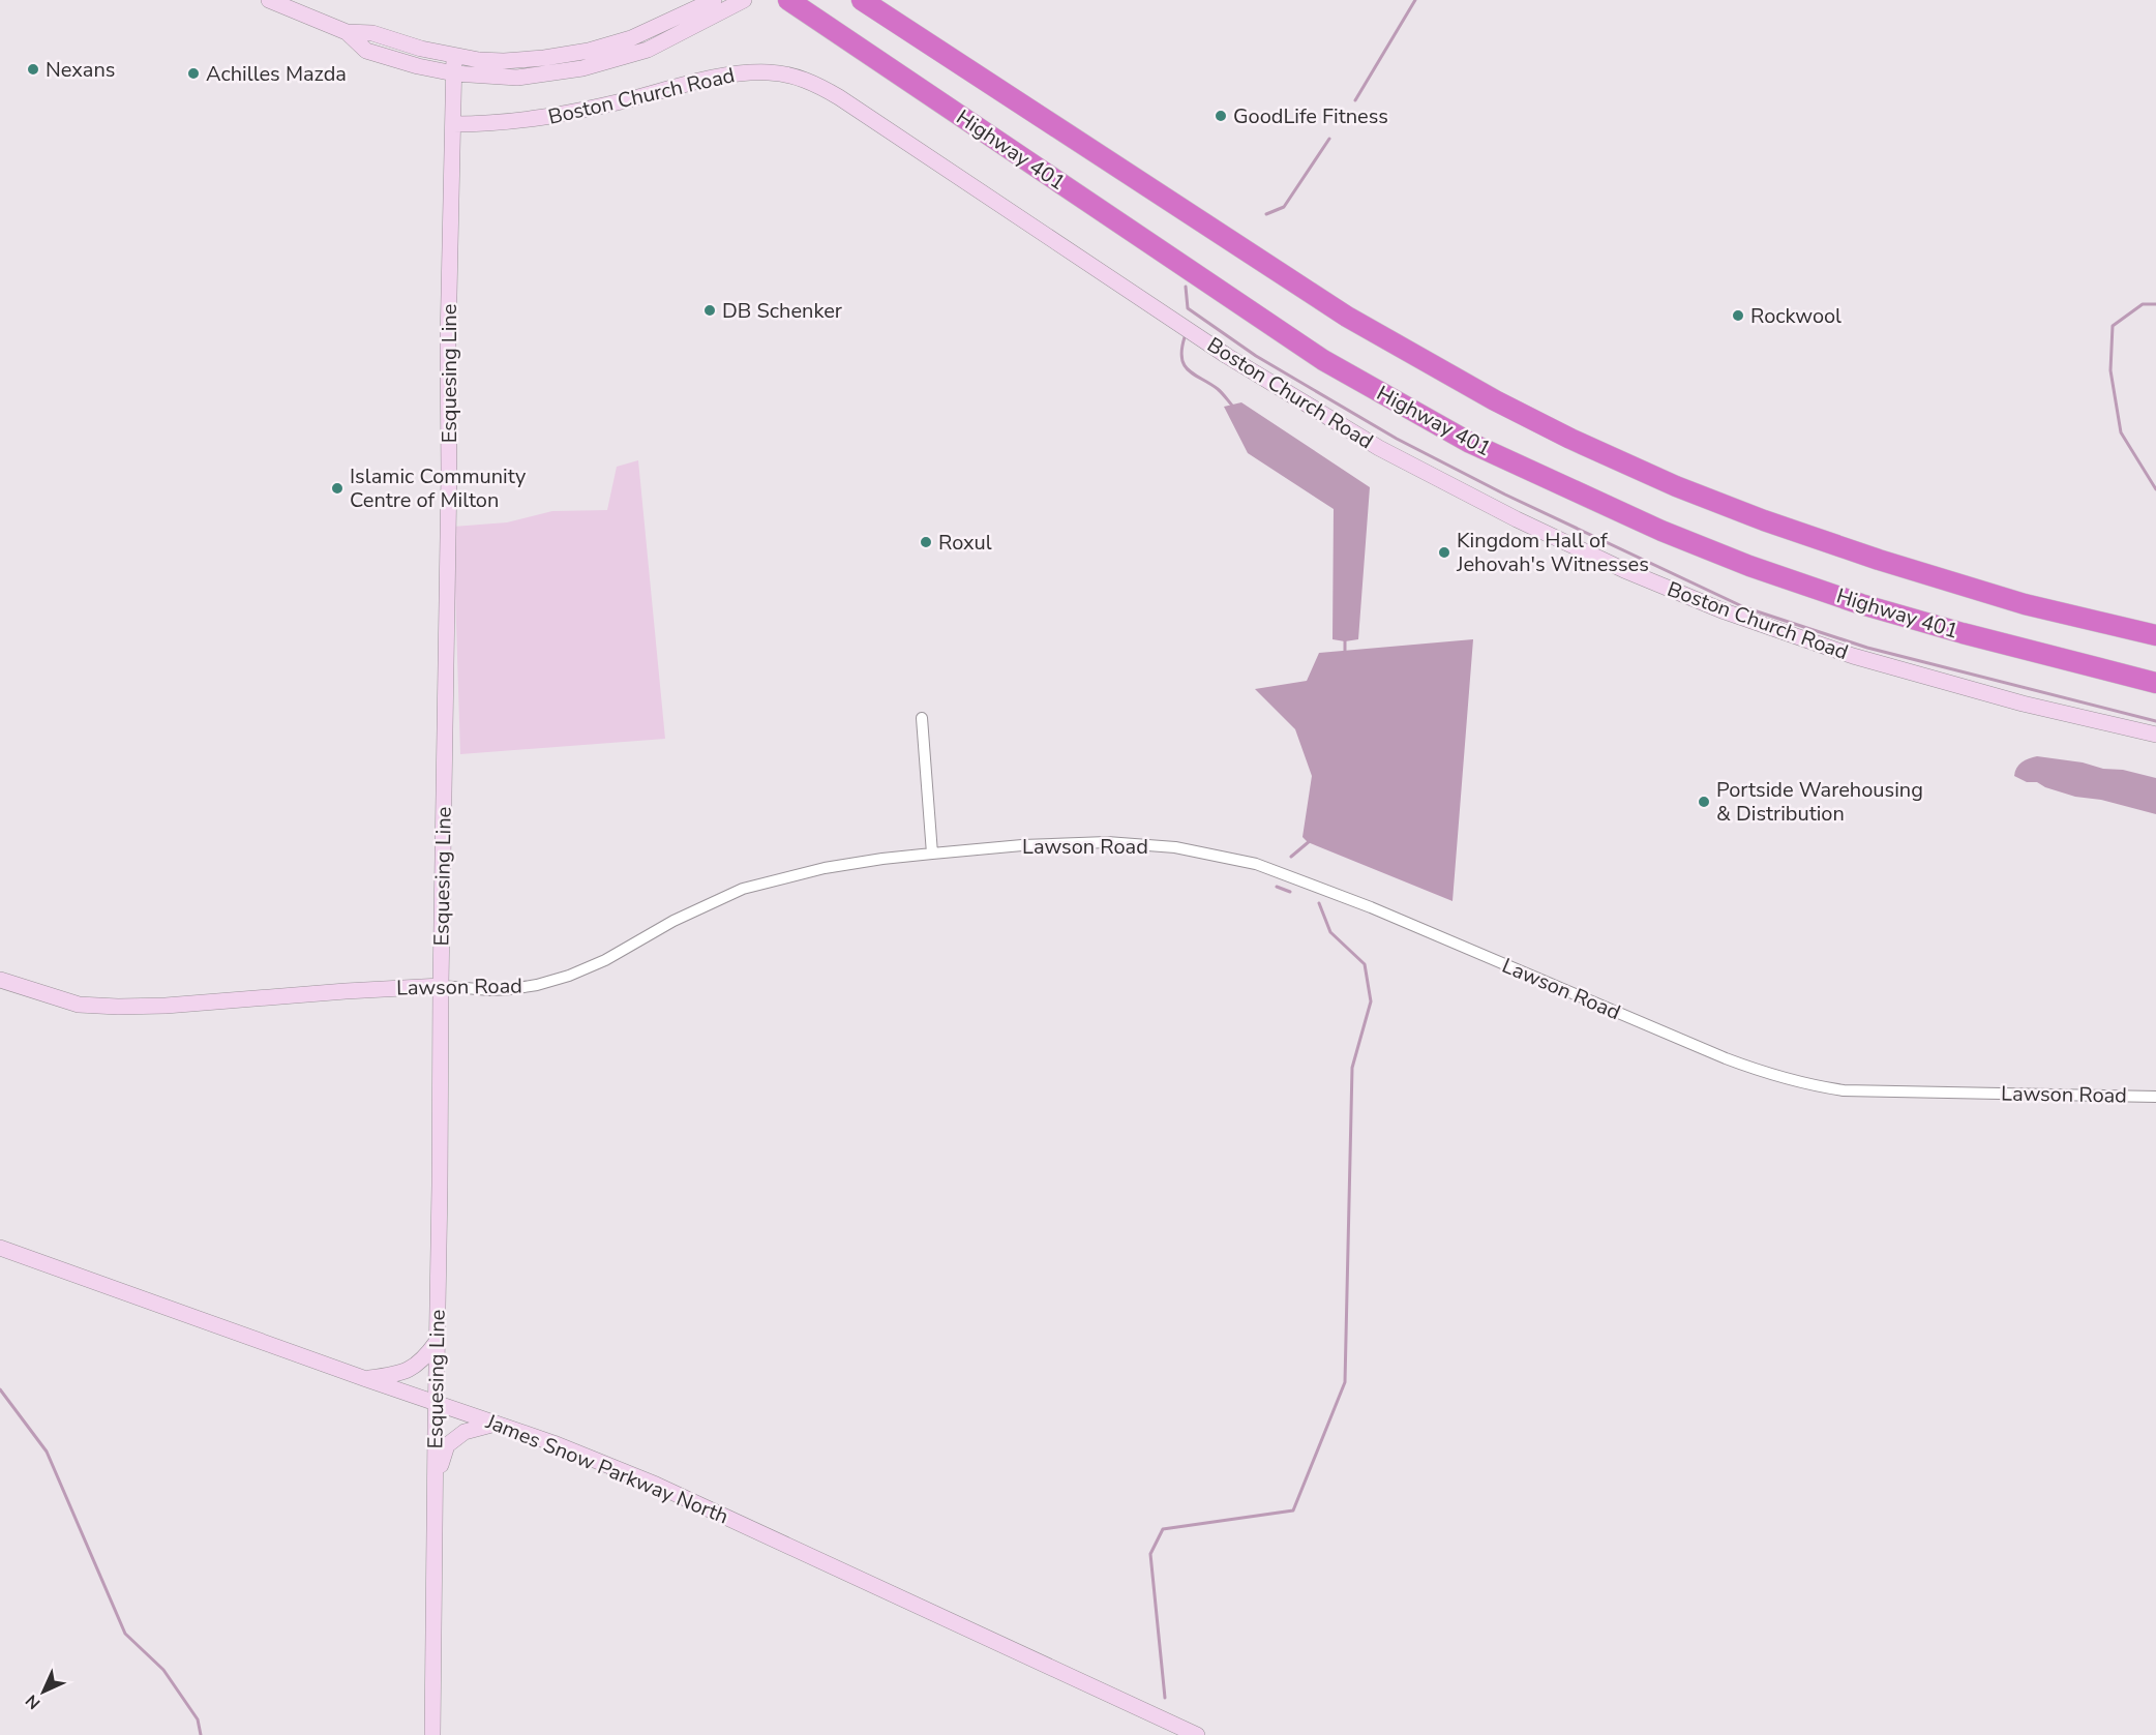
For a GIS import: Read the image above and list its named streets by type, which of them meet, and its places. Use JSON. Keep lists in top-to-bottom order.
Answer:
{
  "streets": {
    "highway": ["Highway 401"],
    "street": [
      "Boston Church Road",
      "Esquesing Line",
      "Lawson Road",
      "James Snow Parkway North"
    ]
  },
  "crossings": [
    ["Boston Church Road", "Esquesing Line"],
    ["Esquesing Line", "Lawson Road"],
    ["Esquesing Line", "James Snow Parkway North"]
  ],
  "places": [
    "Nexans",
    "Achilles Mazda",
    "GoodLife Fitness",
    "DB Schenker",
    "Rockwool",
    "Islamic Community Centre of Milton",
    "Roxul",
    "Kingdom Hall of Jehovah's Witnesses",
    "Portside Warehousing & Distribution"
  ],
  "north": "bottom left"
}
